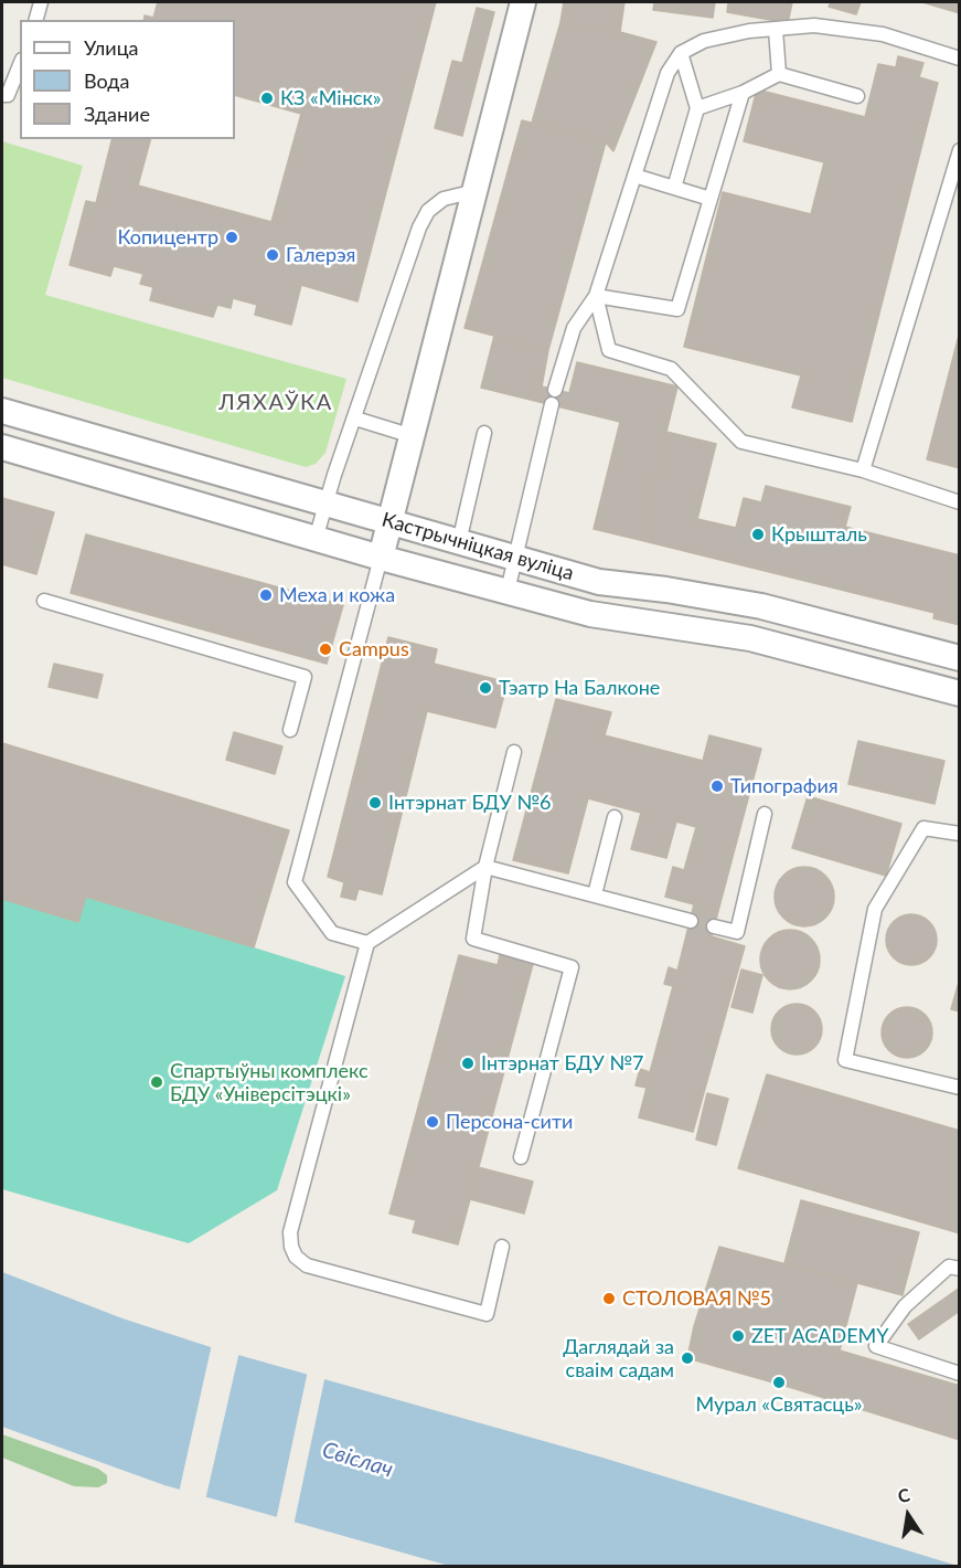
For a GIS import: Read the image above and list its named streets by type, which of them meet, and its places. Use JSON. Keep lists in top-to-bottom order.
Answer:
{
  "streets": {
    "street": ["Кастрычніцкая вуліца"]
  },
  "districts": ["ЛЯХАЎКА"],
  "water": ["Свіслач"],
  "places": [
    "КЗ «Мінск»",
    "Копицентр",
    "Галерэя",
    "Крышталь",
    "Меха и кожа",
    "Campus",
    "Тэатр На Балконе",
    "Типография",
    "Інтэрнат БДУ №6",
    "Інтэрнат БДУ №7",
    "Спартыўны комплекс БДУ «Універсітэцкі»",
    "Персона-сити",
    "СТОЛОВАЯ №5",
    "ZET ACADEMY",
    "Даглядай за сваім садам",
    "Мурал «Святасць»"
  ],
  "legend": ["Улица", "Вода", "Здание"],
  "north": "top"
}
